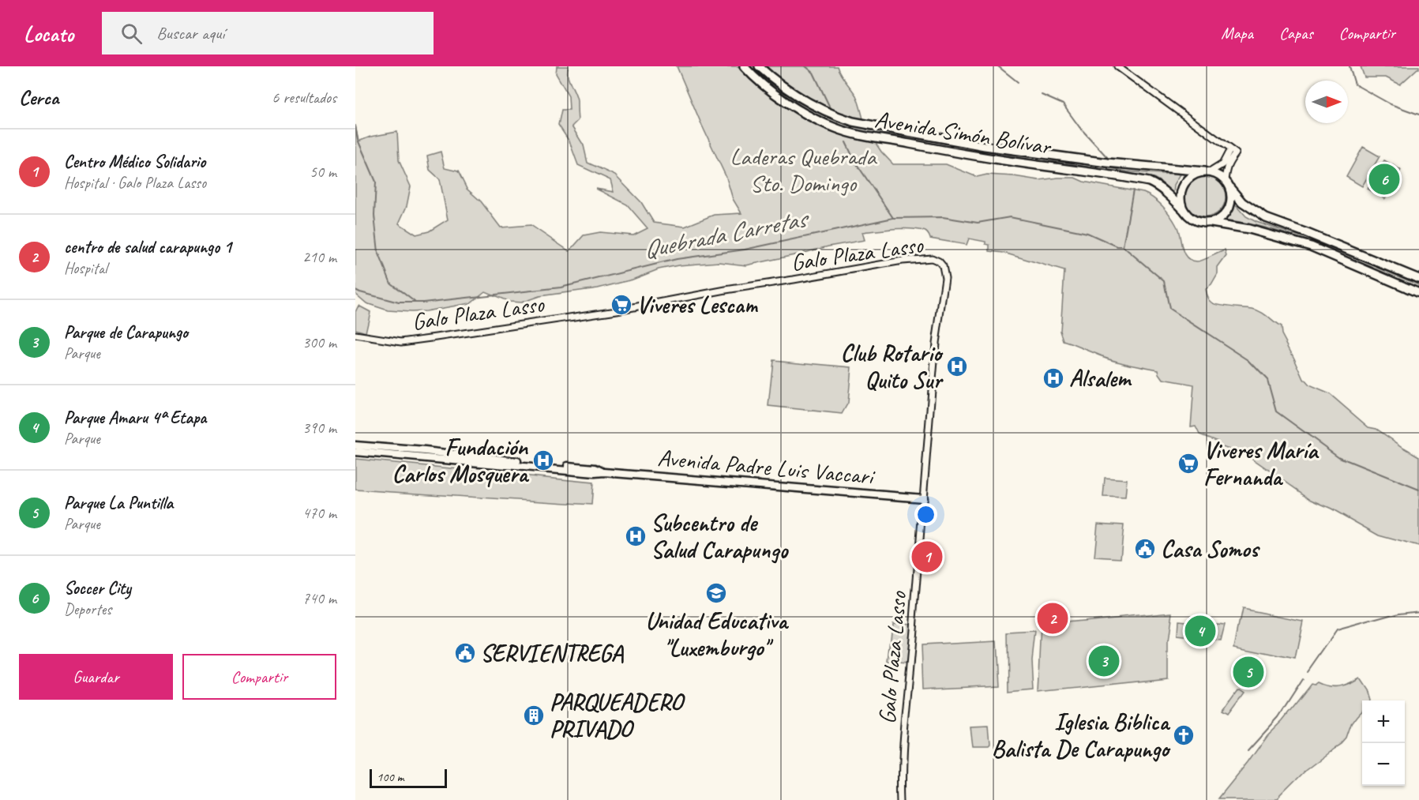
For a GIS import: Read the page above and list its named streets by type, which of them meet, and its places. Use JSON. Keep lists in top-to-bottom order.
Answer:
{
  "streets": {
    "highway": ["Avenida Simón Bolívar"],
    "main road": ["Avenida Padre Luis Vaccari"],
    "street": ["Galo Plaza Lasso"]
  },
  "crossings": [
    ["Galo Plaza Lasso", "Avenida Padre Luis Vaccari"]
  ],
  "water": ["Quebrada Carretas"],
  "parks": ["Laderas Quebrada Sto. Domingo"],
  "places": {
    "supermarket": ["Viveres Lescam", "Viveres María Fernanda"],
    "hospital": [
      "Club Rotario Quito Sur",
      "Alsalem",
      "Fundación Carlos Mosquera",
      "Subcentro de Salud Carapungo"
    ],
    "public building": ["Casa Somos", "SERVIENTREGA"],
    "school or university": ["Unidad Educativa \"Luxemburgo\""],
    "building": ["PARQUEADERO PRIVADO"],
    "church": ["Iglesia Biblica Balista De Carapungo"]
  },
  "scale_bar": "100 m",
  "north": "right",
  "page": {
    "header": "Locato",
    "search": "Buscar aquí",
    "nav": ["Mapa", "Capas", "Compartir"],
    "heading": ["Cerca", "6 resultados"],
    "list": [
      {
        "mark": "1",
        "name": "Centro Médico Solidario",
        "note": "Hospital · Galo Plaza Lasso",
        "value": "50 m"
      },
      {
        "mark": "2",
        "name": "centro de salud carapungo 1",
        "note": "Hospital",
        "value": "210 m"
      },
      {
        "mark": "3",
        "name": "Parque de Carapungo",
        "note": "Parque",
        "value": "300 m"
      },
      {
        "mark": "4",
        "name": "Parque Amaru 4ª Etapa",
        "note": "Parque",
        "value": "390 m"
      },
      {
        "mark": "5",
        "name": "Parque La Puntilla",
        "note": "Parque",
        "value": "470 m"
      },
      {
        "mark": "6",
        "name": "Soccer City",
        "note": "Deportes",
        "value": "740 m"
      }
    ],
    "pins": [
      "6",
      "1",
      "2",
      "4",
      "3",
      "5"
    ],
    "buttons": ["Guardar", "Compartir"],
    "map_buttons": ["+", "−"],
    "scale": "100 m"
  }
}
